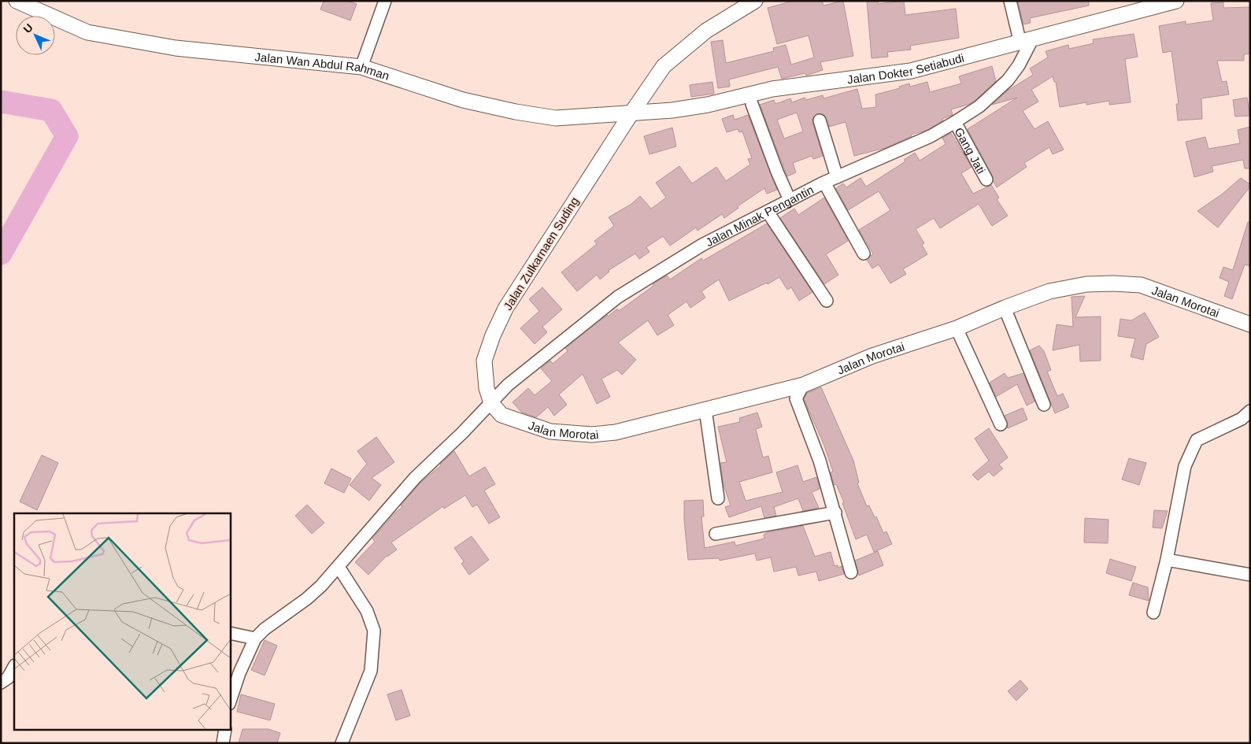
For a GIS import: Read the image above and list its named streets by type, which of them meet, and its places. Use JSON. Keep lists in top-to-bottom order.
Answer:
{
  "streets": {
    "street": [
      "Jalan Wan Abdul Rahman",
      "Jalan Dokter Setiabudi",
      "Gang Jati",
      "Jalan Minak Pengantin",
      "Jalan Zulkarnaen Suding",
      "Jalan Morotai"
    ]
  },
  "crossings": [
    ["Jalan Wan Abdul Rahman", "Jalan Dokter Setiabudi"],
    ["Jalan Wan Abdul Rahman", "Jalan Zulkarnaen Suding"],
    ["Jalan Dokter Setiabudi", "Jalan Minak Pengantin"],
    ["Jalan Dokter Setiabudi", "Jalan Zulkarnaen Suding"],
    ["Gang Jati", "Jalan Minak Pengantin"],
    ["Jalan Minak Pengantin", "Jalan Zulkarnaen Suding"],
    ["Jalan Minak Pengantin", "Jalan Morotai"],
    ["Jalan Zulkarnaen Suding", "Jalan Morotai"]
  ],
  "north": "top left"
}
